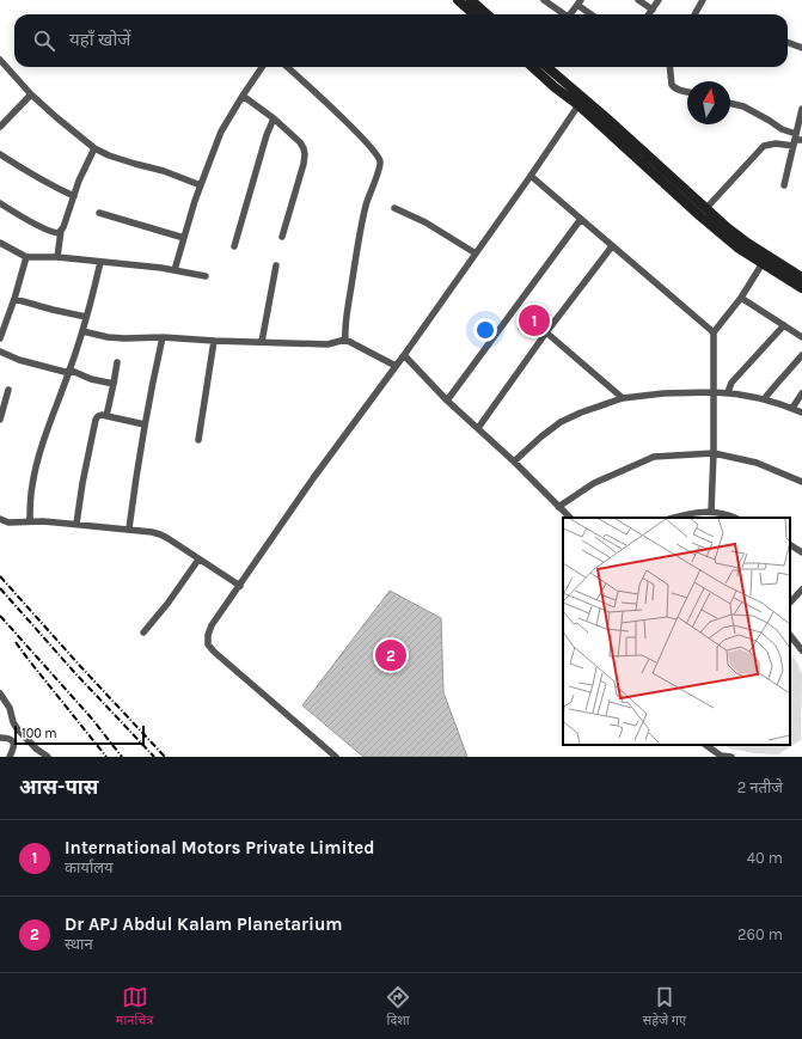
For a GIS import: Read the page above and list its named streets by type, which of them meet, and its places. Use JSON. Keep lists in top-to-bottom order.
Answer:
{
  "scale_bar": "100 m",
  "north": "top",
  "page": {
    "search": "यहाँ खोजें",
    "pins": ["1", "2"],
    "scale": "100 m",
    "heading": ["आस-पास", "2 नतीजे"],
    "list": [
      {
        "mark": "1",
        "name": "International Motors Private Limited",
        "note": "कार्यालय",
        "value": "40 m"
      },
      {
        "mark": "2",
        "name": "Dr APJ Abdul Kalam Planetarium",
        "note": "स्थान",
        "value": "260 m"
      }
    ],
    "nav": ["मानचित्र", "दिशा", "सहेजे गए"]
  }
}
